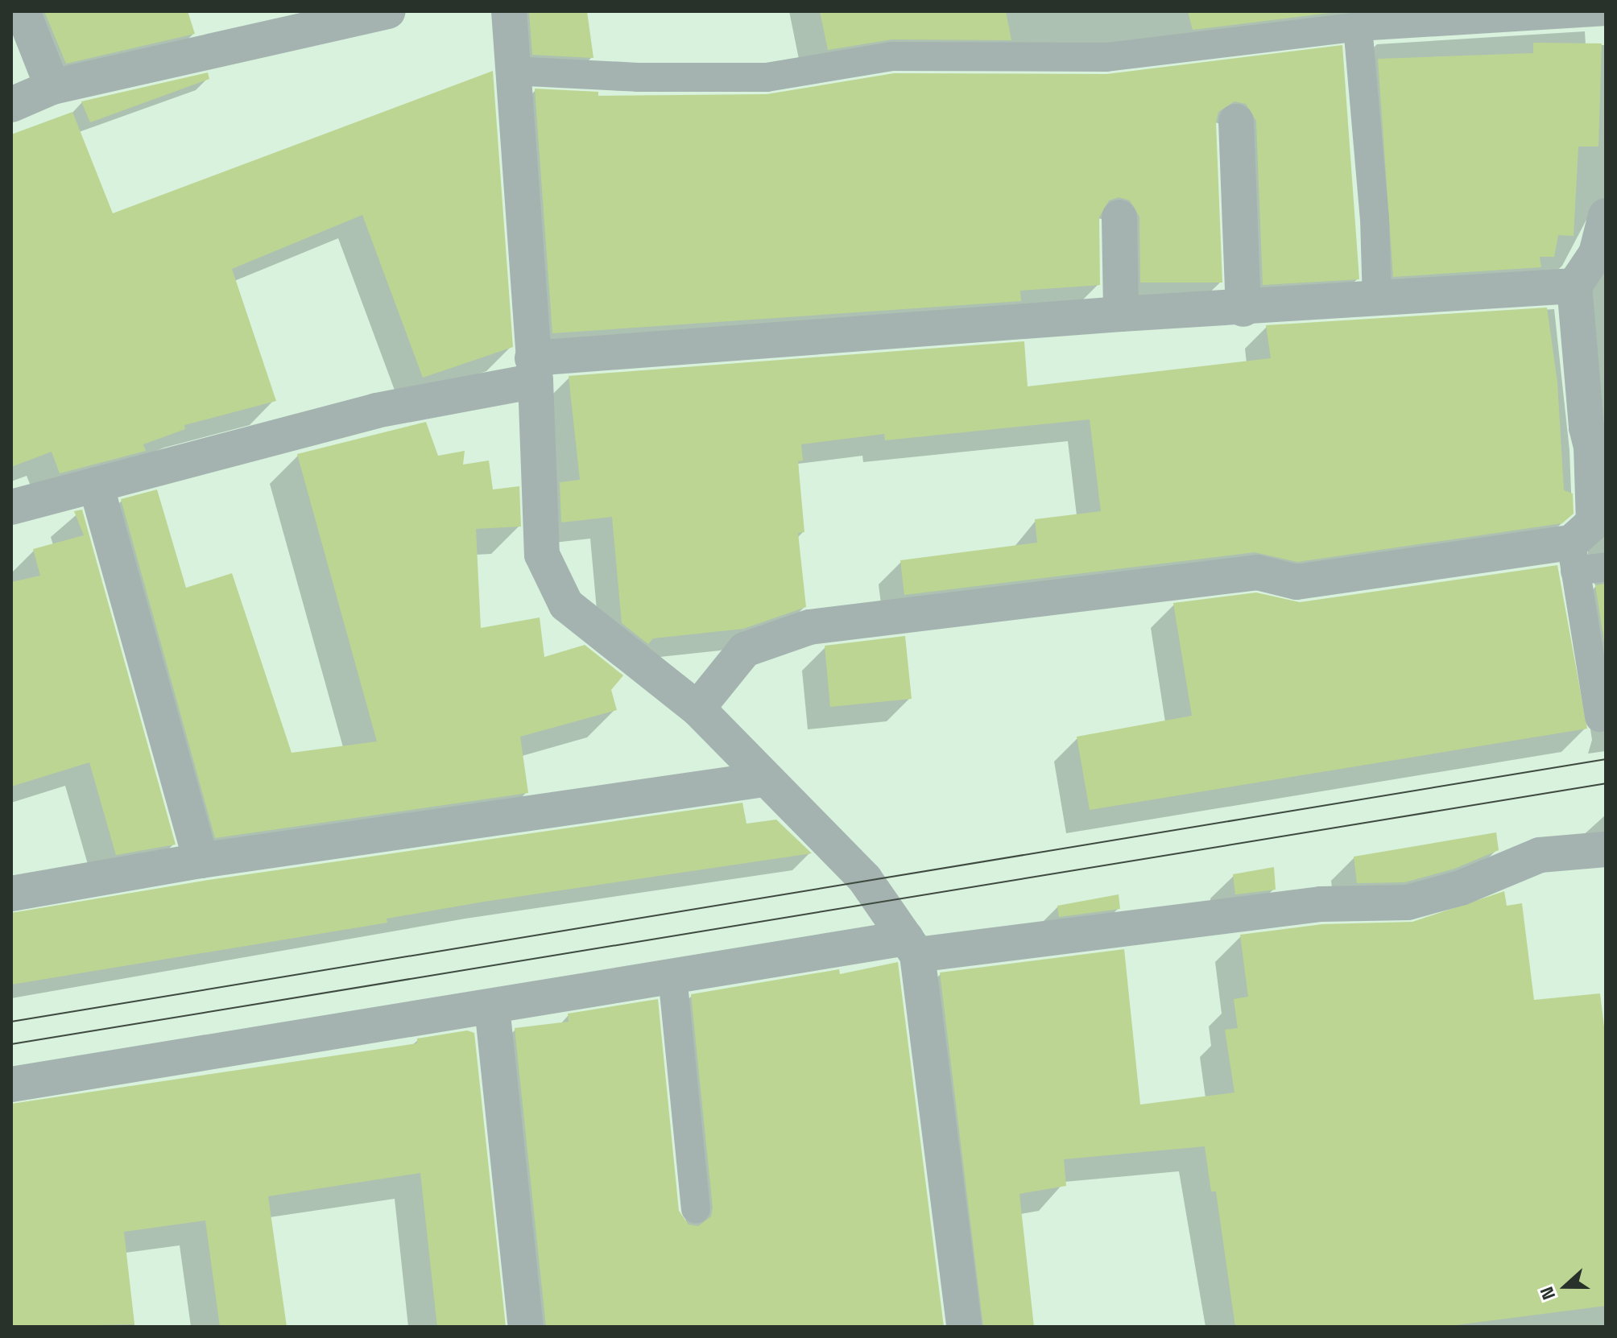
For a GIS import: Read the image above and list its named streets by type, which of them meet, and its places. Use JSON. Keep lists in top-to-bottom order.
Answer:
{
  "north": "left"
}
